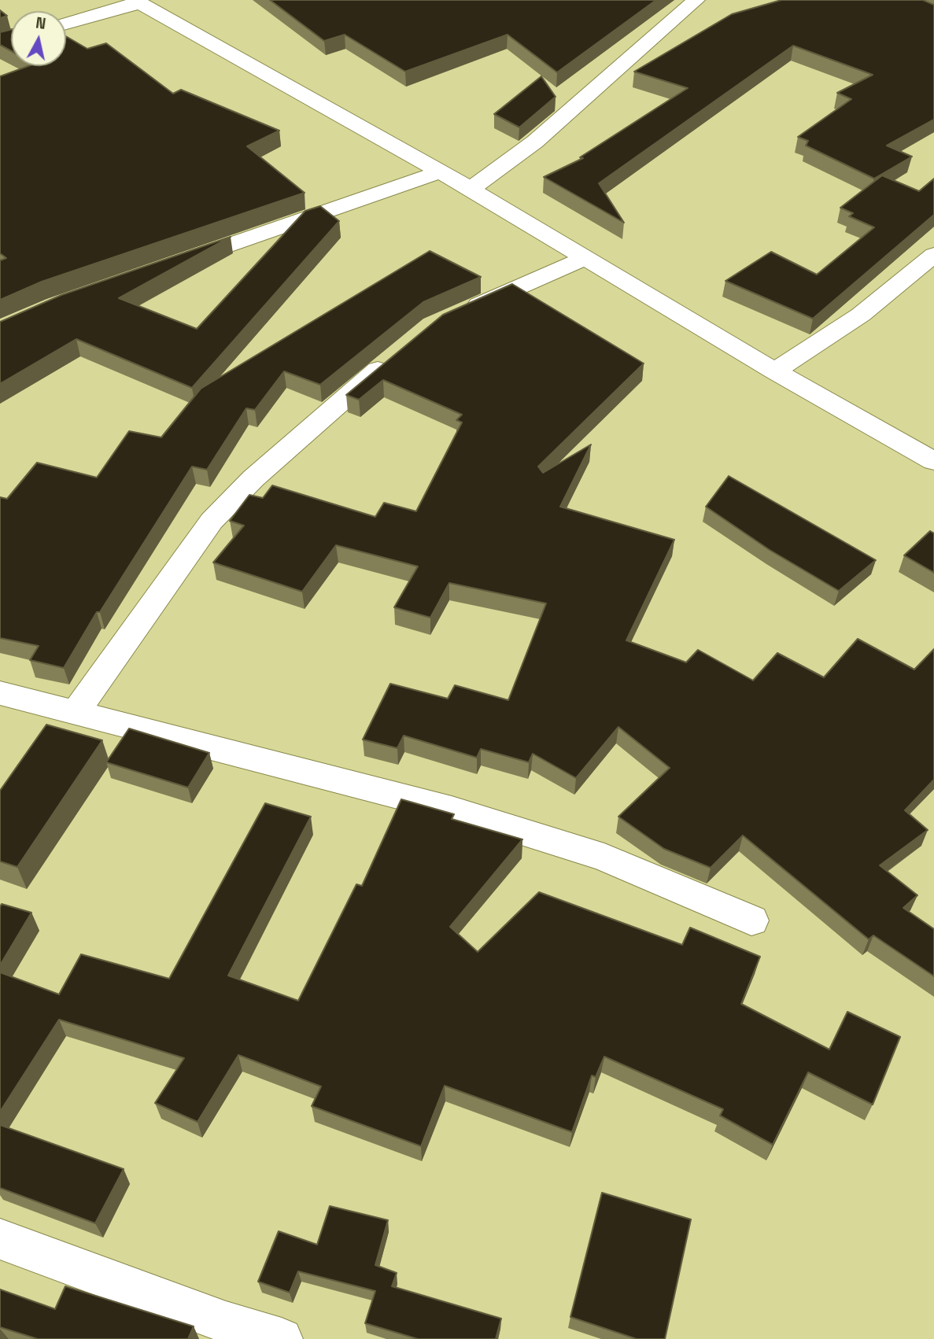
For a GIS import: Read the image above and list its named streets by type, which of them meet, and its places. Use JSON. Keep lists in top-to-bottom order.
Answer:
{
  "north": "top"
}
